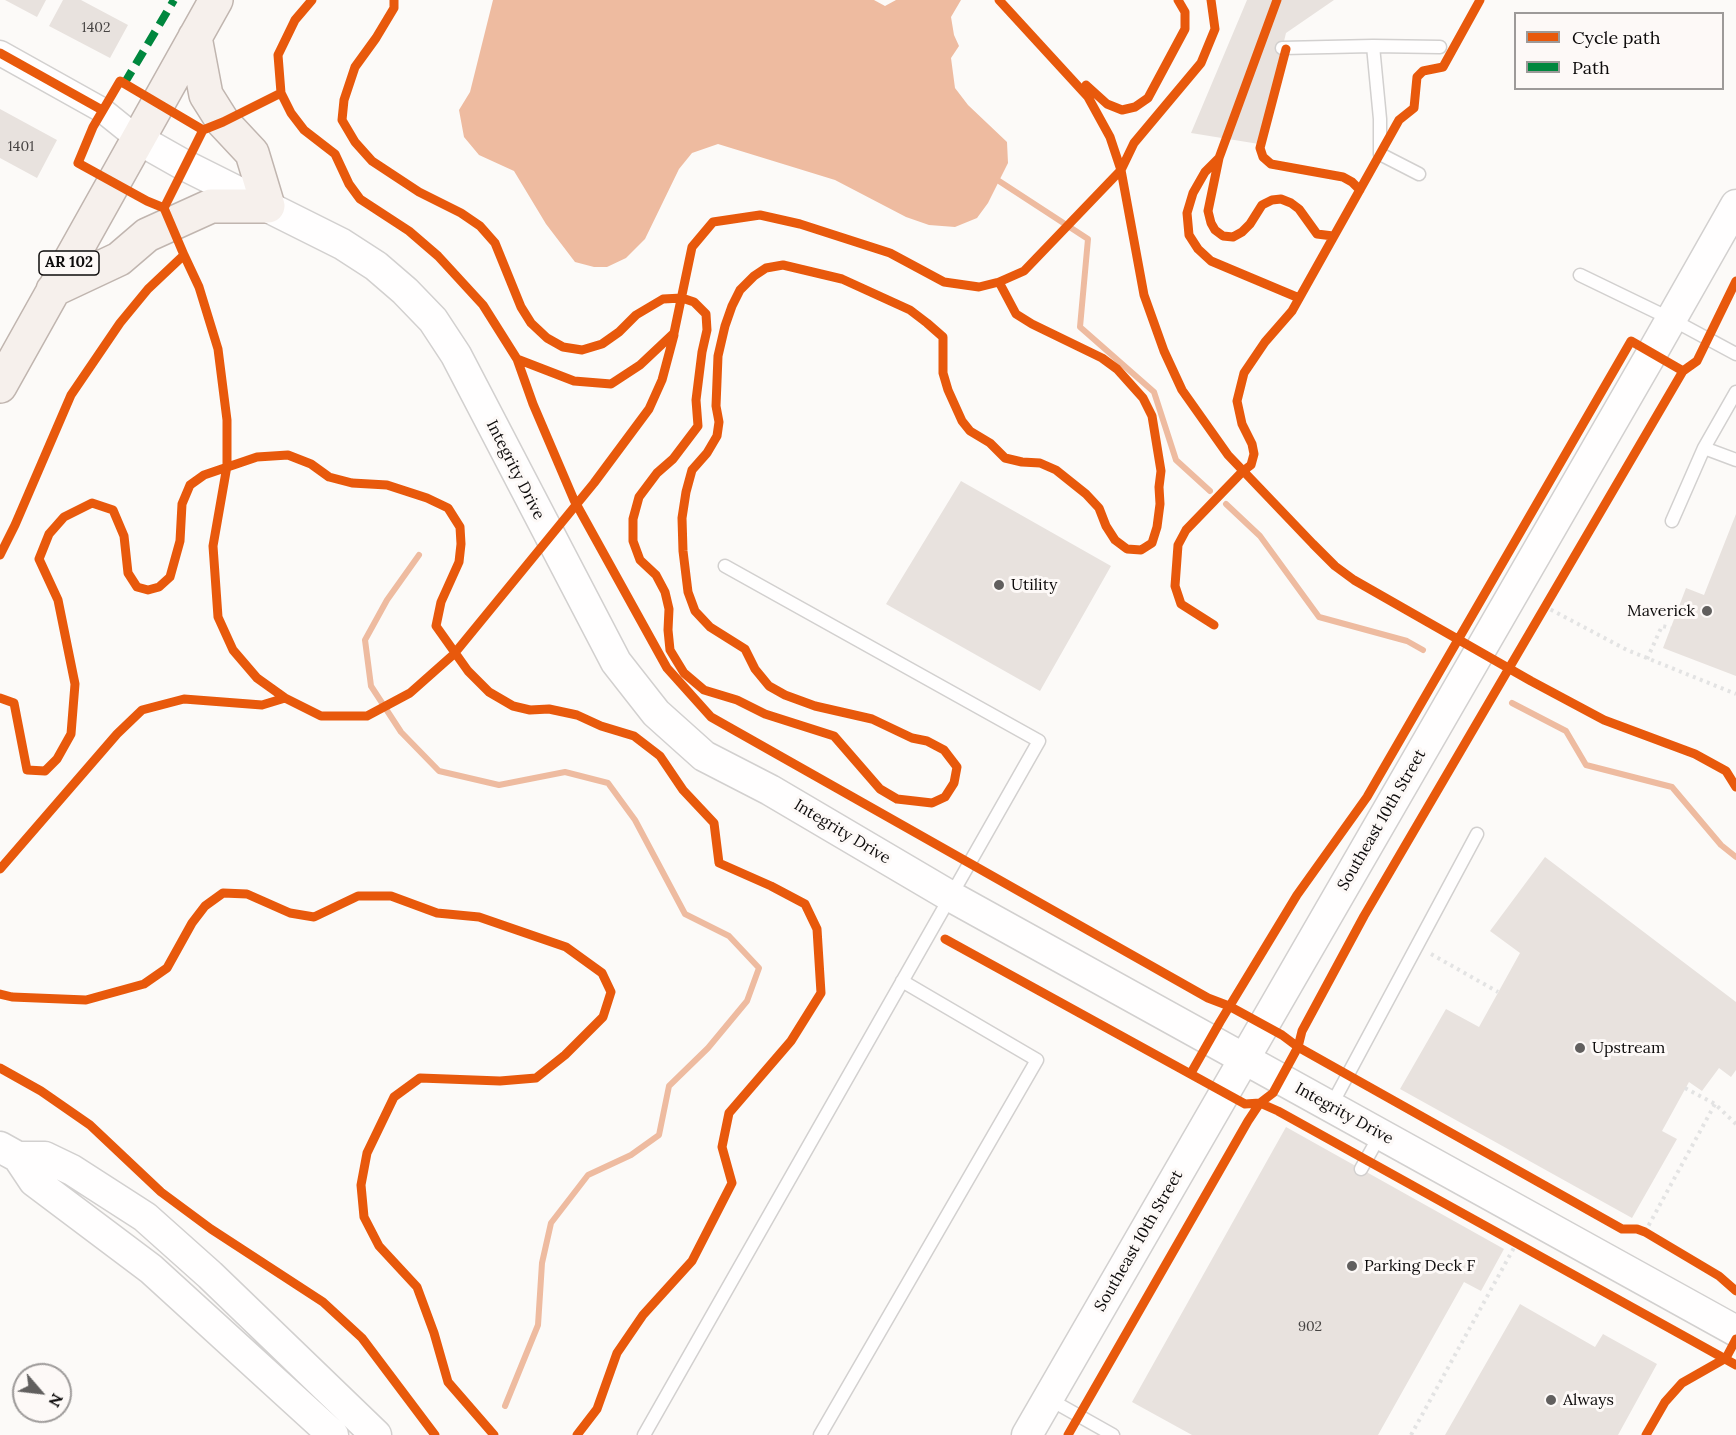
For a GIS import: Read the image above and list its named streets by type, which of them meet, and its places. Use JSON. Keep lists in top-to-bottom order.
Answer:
{
  "streets": {
    "main road": ["AR 102"],
    "street": ["Integrity Drive", "Southeast 10th Street"]
  },
  "crossings": [
    ["AR 102", "Integrity Drive"],
    ["Integrity Drive", "Southeast 10th Street"]
  ],
  "places": [
    "Utility",
    "Maverick",
    "Upstream",
    "Parking Deck F",
    "Always"
  ],
  "house_numbers": ["1402", "1401", "902"],
  "legend": ["Cycle path", "Path"],
  "north": "bottom right"
}
